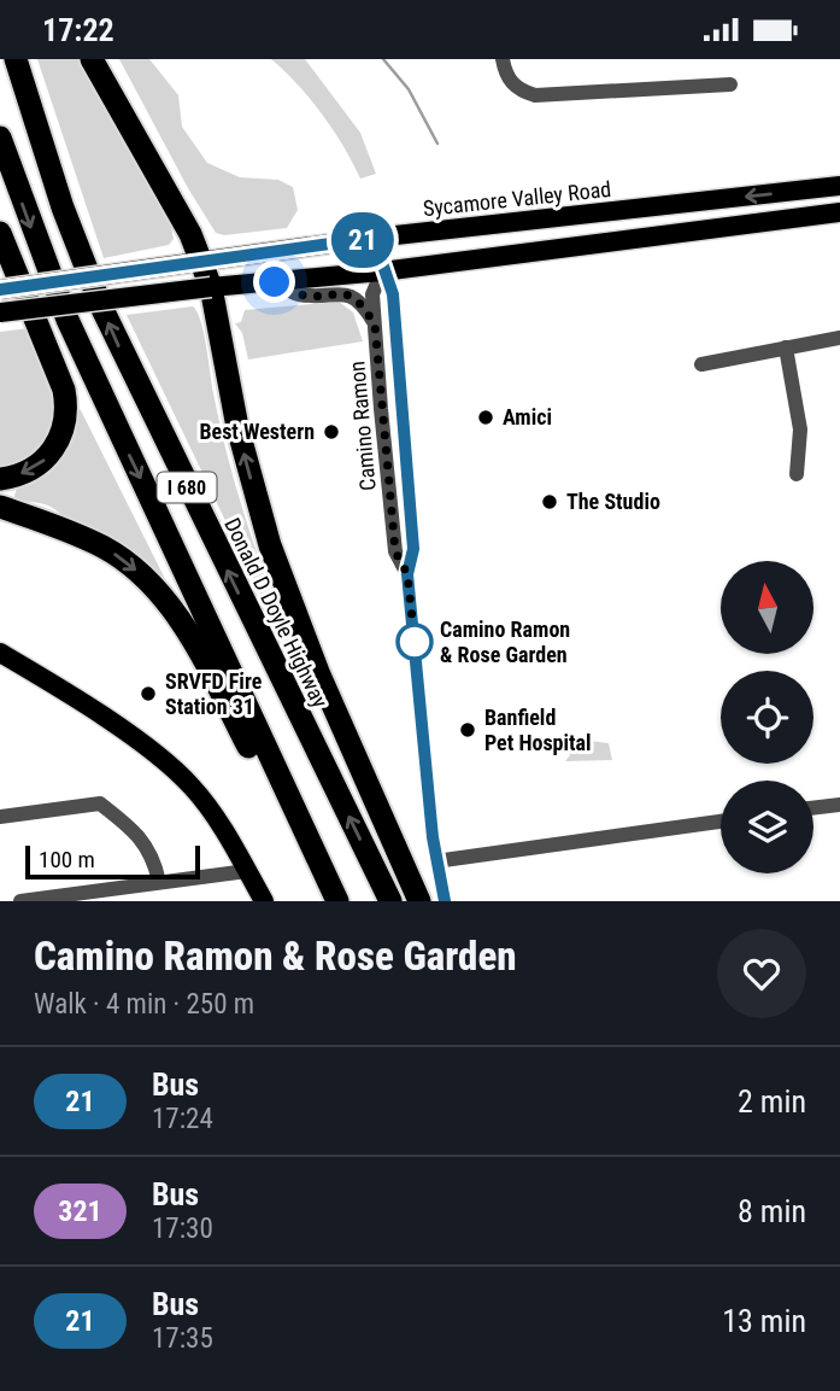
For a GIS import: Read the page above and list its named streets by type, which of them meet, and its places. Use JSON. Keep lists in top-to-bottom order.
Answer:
{
  "streets": {
    "highway": ["I 680", "Donald D Doyle Highway"],
    "main road": ["Sycamore Valley Road"],
    "street": ["Camino Ramon"]
  },
  "crossings": [
    ["Sycamore Valley Road", "Camino Ramon"]
  ],
  "places": [
    "Amici",
    "Best Western",
    "The Studio",
    "Camino Ramon & Rose Garden",
    "SRVFD Fire Station 31",
    "Banfield Pet Hospital"
  ],
  "lines": ["bus line 21"],
  "scale_bar": "100 m",
  "north": "top",
  "page": {
    "status": "17:22",
    "on_map": "21",
    "scale": "100 m",
    "heading": ["Camino Ramon & Rose Garden", "Walk · 4 min · 250 m"],
    "list": [
      {
        "mark": "21",
        "name": "Bus",
        "note": "17:24",
        "value": "2 min"
      },
      {
        "mark": "321",
        "name": "Bus",
        "note": "17:30",
        "value": "8 min"
      },
      {
        "mark": "21",
        "name": "Bus",
        "note": "17:35",
        "value": "13 min"
      }
    ]
  }
}
